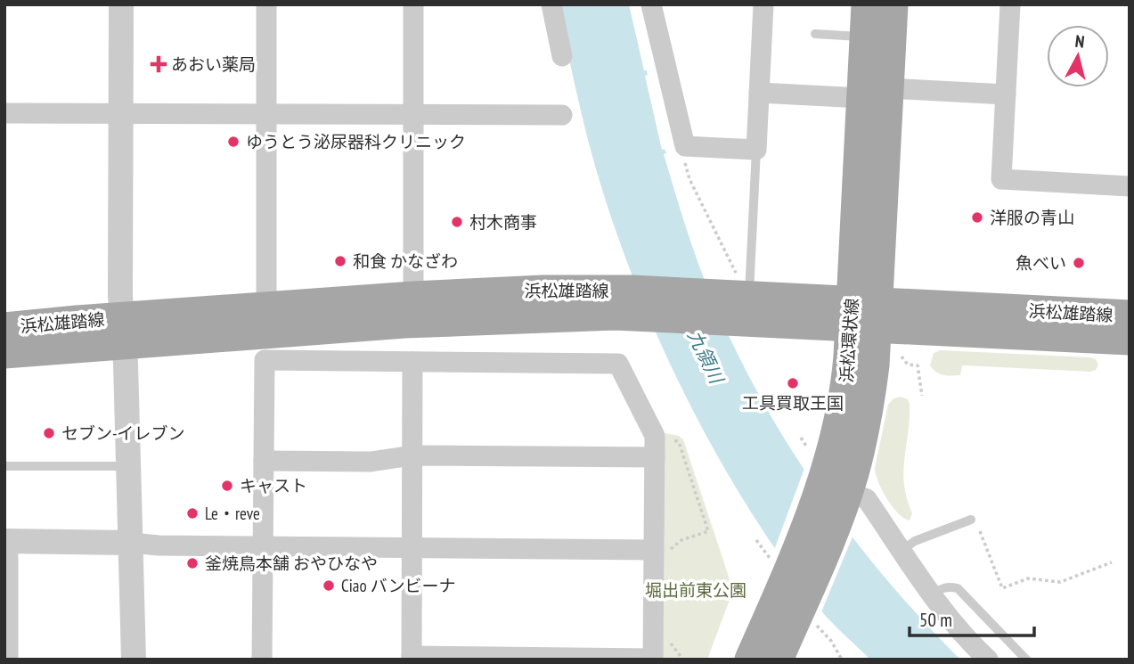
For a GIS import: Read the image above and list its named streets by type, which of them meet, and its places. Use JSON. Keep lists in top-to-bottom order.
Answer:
{
  "streets": {
    "main road": ["浜松雄踏線", "浜松環状線"]
  },
  "crossings": [
    ["浜松雄踏線", "浜松環状線"]
  ],
  "water": ["九領川"],
  "parks": ["堀出前東公園"],
  "places": {
    "health": ["あおい薬局"],
    "other": [
      "ゆうとう泌尿器科クリニック",
      "洋服の青山",
      "村木商事",
      "和食 かなざわ",
      "魚べい",
      "工具買取王国",
      "セブン-イレブン",
      "キャスト",
      "Le・reve",
      "釜焼鳥本舗 おやひなや",
      "Ciao バンビーナ"
    ]
  },
  "scale_bar": "50 m",
  "north": "top"
}
